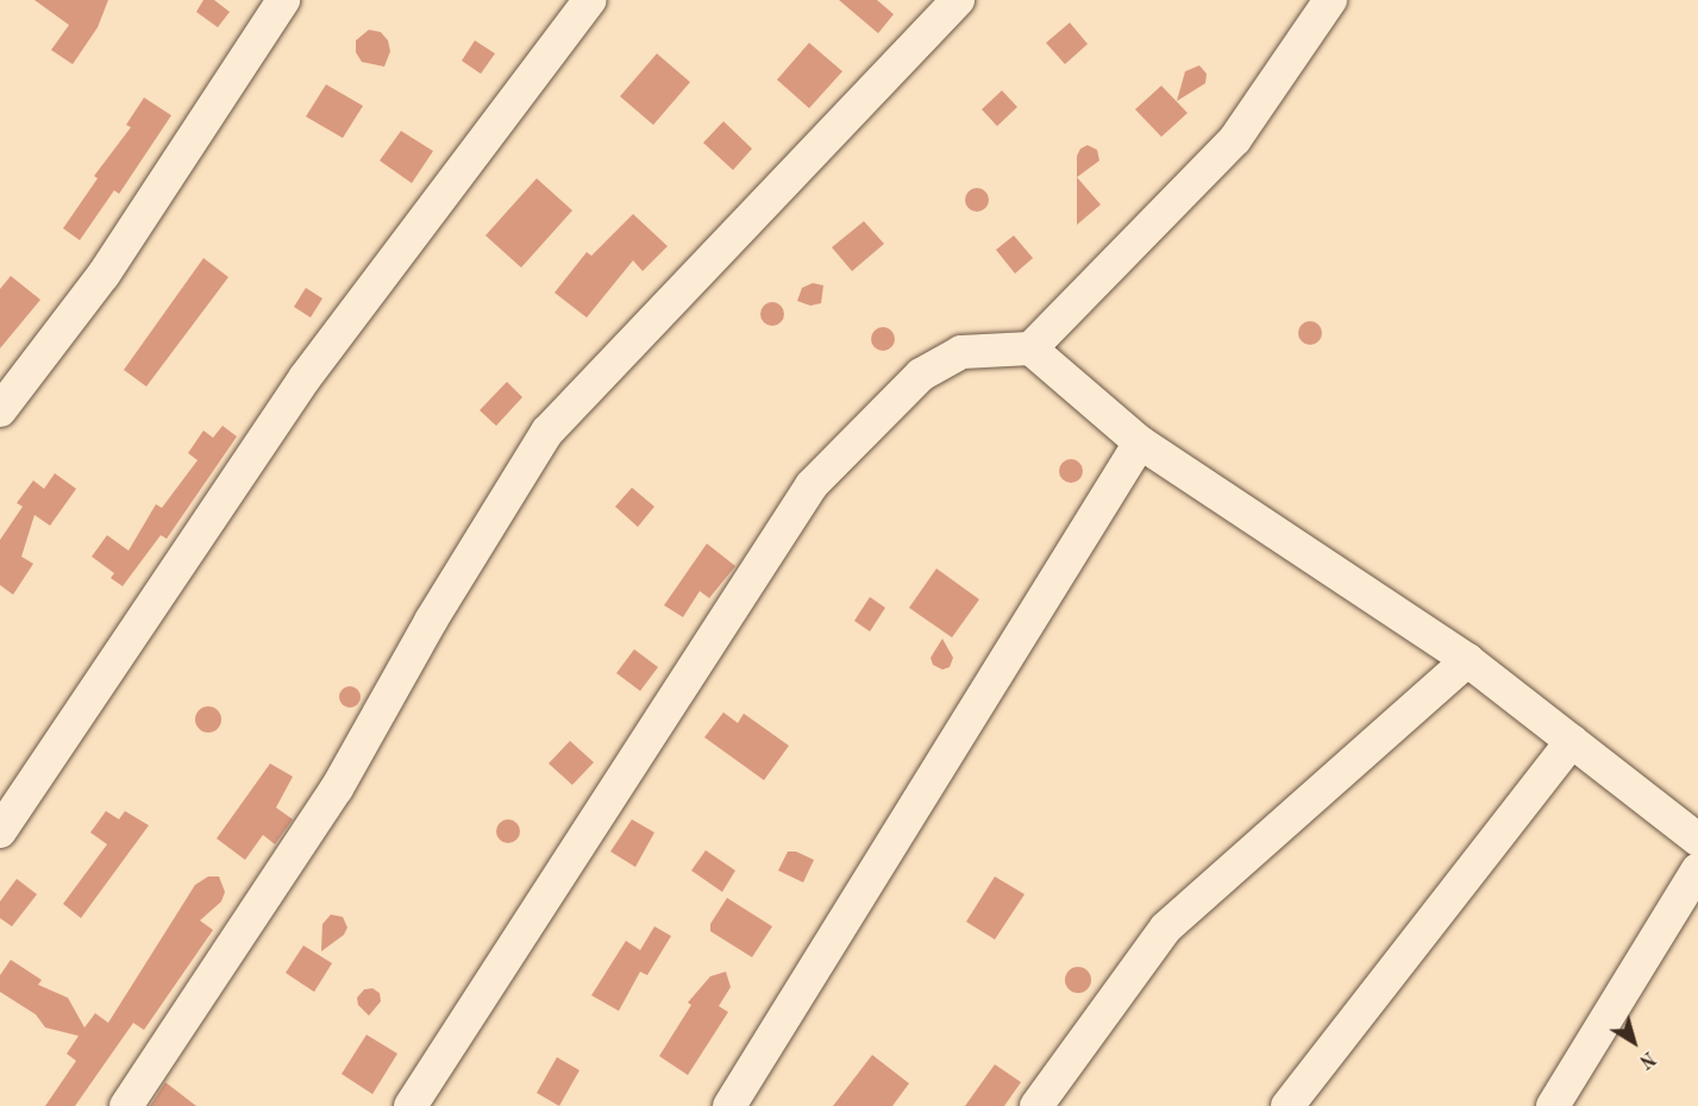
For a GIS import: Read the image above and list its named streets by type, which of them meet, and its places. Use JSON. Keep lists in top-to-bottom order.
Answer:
{
  "north": "bottom right"
}
